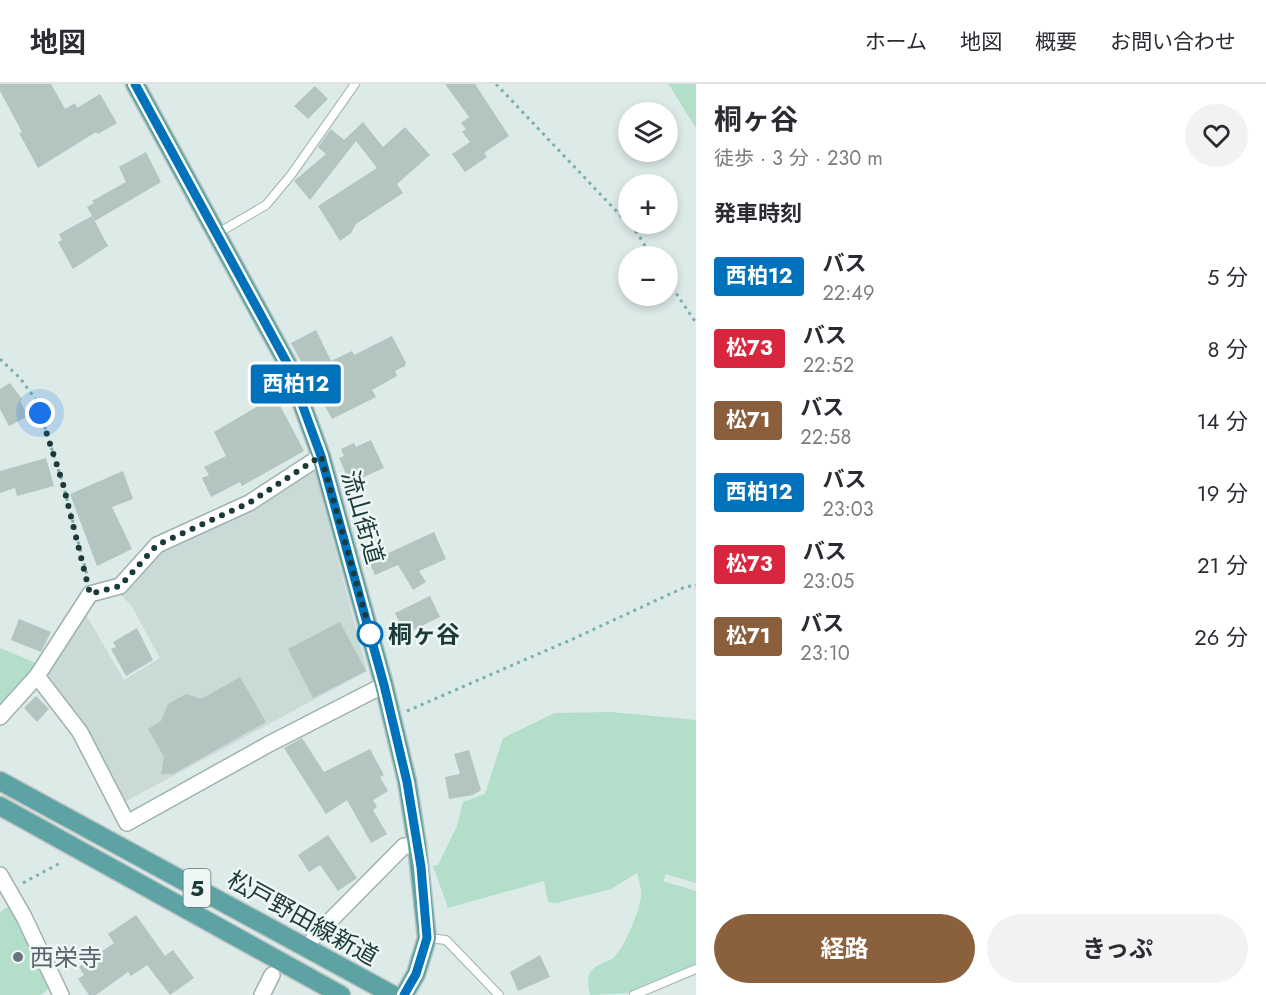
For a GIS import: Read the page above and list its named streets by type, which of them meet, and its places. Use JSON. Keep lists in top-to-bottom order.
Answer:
{
  "streets": {
    "main road": ["流山街道", "5", "松戸野田線新道"]
  },
  "places": ["桐ヶ谷", "西栄寺"],
  "lines": ["bus line 西柏12"],
  "page": {
    "header": "地図",
    "nav": [
      "ホーム",
      "地図",
      "概要",
      "お問い合わせ"
    ],
    "on_map": "西柏12",
    "heading": [
      ["桐ヶ谷", "徒歩 · 3 分 · 230 m"],
      "発車時刻"
    ],
    "map_buttons": ["+", "−"],
    "list": [
      {
        "mark": "西柏12",
        "name": "バス",
        "note": "22:49",
        "value": "5 分"
      },
      {
        "mark": "松73",
        "name": "バス",
        "note": "22:52",
        "value": "8 分"
      },
      {
        "mark": "松71",
        "name": "バス",
        "note": "22:58",
        "value": "14 分"
      },
      {
        "mark": "西柏12",
        "name": "バス",
        "note": "23:03",
        "value": "19 分"
      },
      {
        "mark": "松73",
        "name": "バス",
        "note": "23:05",
        "value": "21 分"
      },
      {
        "mark": "松71",
        "name": "バス",
        "note": "23:10",
        "value": "26 分"
      }
    ],
    "buttons": ["経路", "きっぷ"]
  }
}
